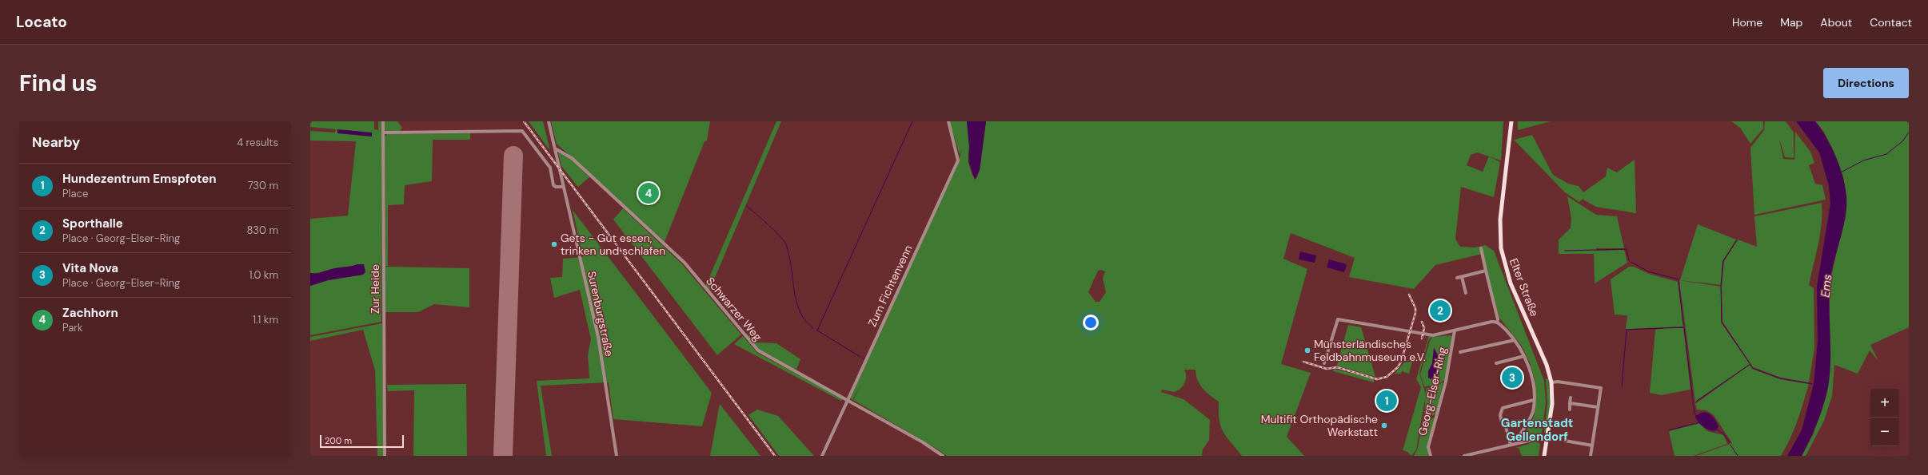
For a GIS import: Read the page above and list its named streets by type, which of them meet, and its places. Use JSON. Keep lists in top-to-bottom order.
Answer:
{
  "streets": {
    "main road": ["Elter Straße"],
    "street": [
      "Zum Fichtenvenn",
      "Zur Heide",
      "Schwarzer Weg",
      "Surenburgstraße",
      "Georg-Elser-Ring"
    ]
  },
  "crossings": [
    ["Zum Fichtenvenn", "Schwarzer Weg"],
    ["Schwarzer Weg", "Surenburgstraße"]
  ],
  "districts": ["Gartenstadt Gellendorf"],
  "water": ["Ems"],
  "places": ["Gets - Gut essen, trinken und schlafen", "Münsterländisches Feldbahnmuseum e.V.", "Multifit Orthopädische Werkstatt"],
  "scale_bar": "200 m",
  "page": {
    "header": "Locato",
    "nav": [
      "Home",
      "Map",
      "About",
      "Contact"
    ],
    "buttons": "Directions",
    "title": "Find us",
    "heading": ["Nearby", "4 results"],
    "list": [
      {
        "mark": "1",
        "name": "Hundezentrum Emspfoten",
        "note": "Place",
        "value": "730 m"
      },
      {
        "mark": "2",
        "name": "Sporthalle",
        "note": "Place · Georg-Elser-Ring",
        "value": "830 m"
      },
      {
        "mark": "3",
        "name": "Vita Nova",
        "note": "Place · Georg-Elser-Ring",
        "value": "1.0 km"
      },
      {
        "mark": "4",
        "name": "Zachhorn",
        "note": "Park",
        "value": "1.1 km"
      }
    ],
    "pins": [
      "4",
      "2",
      "3",
      "1"
    ],
    "map_buttons": ["+", "−"],
    "scale": "200 m"
  }
}
